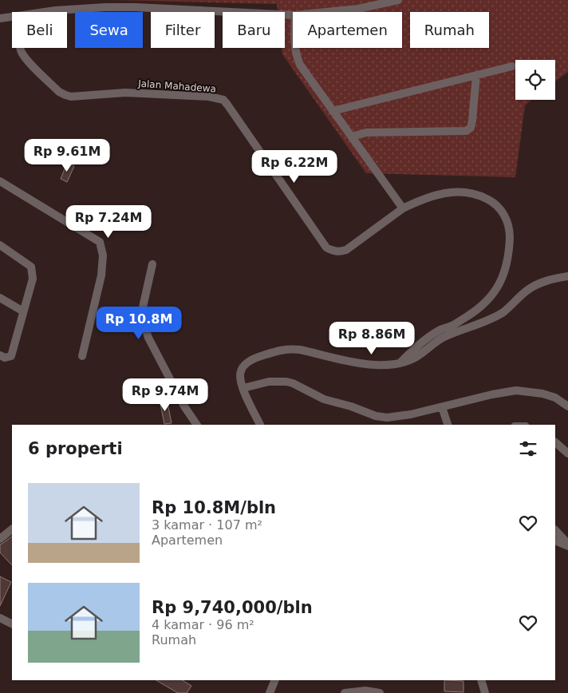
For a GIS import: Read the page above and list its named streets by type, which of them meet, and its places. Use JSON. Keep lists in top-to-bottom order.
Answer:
{
  "streets": {
    "street": ["Jalan Mahadewa"]
  },
  "page": {
    "chip": [
      "Beli",
      "Sewa",
      "Filter",
      "Baru",
      "Apartemen",
      "Rumah"
    ],
    "price": [
      "Rp 9.61M",
      "Rp 6.22M",
      "Rp 7.24M",
      "Rp 10.8M",
      "Rp 8.86M",
      "Rp 9.74M"
    ],
    "heading": "6 properti",
    "list": [
      {
        "name": "Rp 10.8M/bln",
        "note": "3 kamar · 107 m² · Apartemen"
      },
      {
        "name": "Rp 9,740,000/bln",
        "note": "4 kamar · 96 m² · Rumah"
      }
    ]
  }
}
